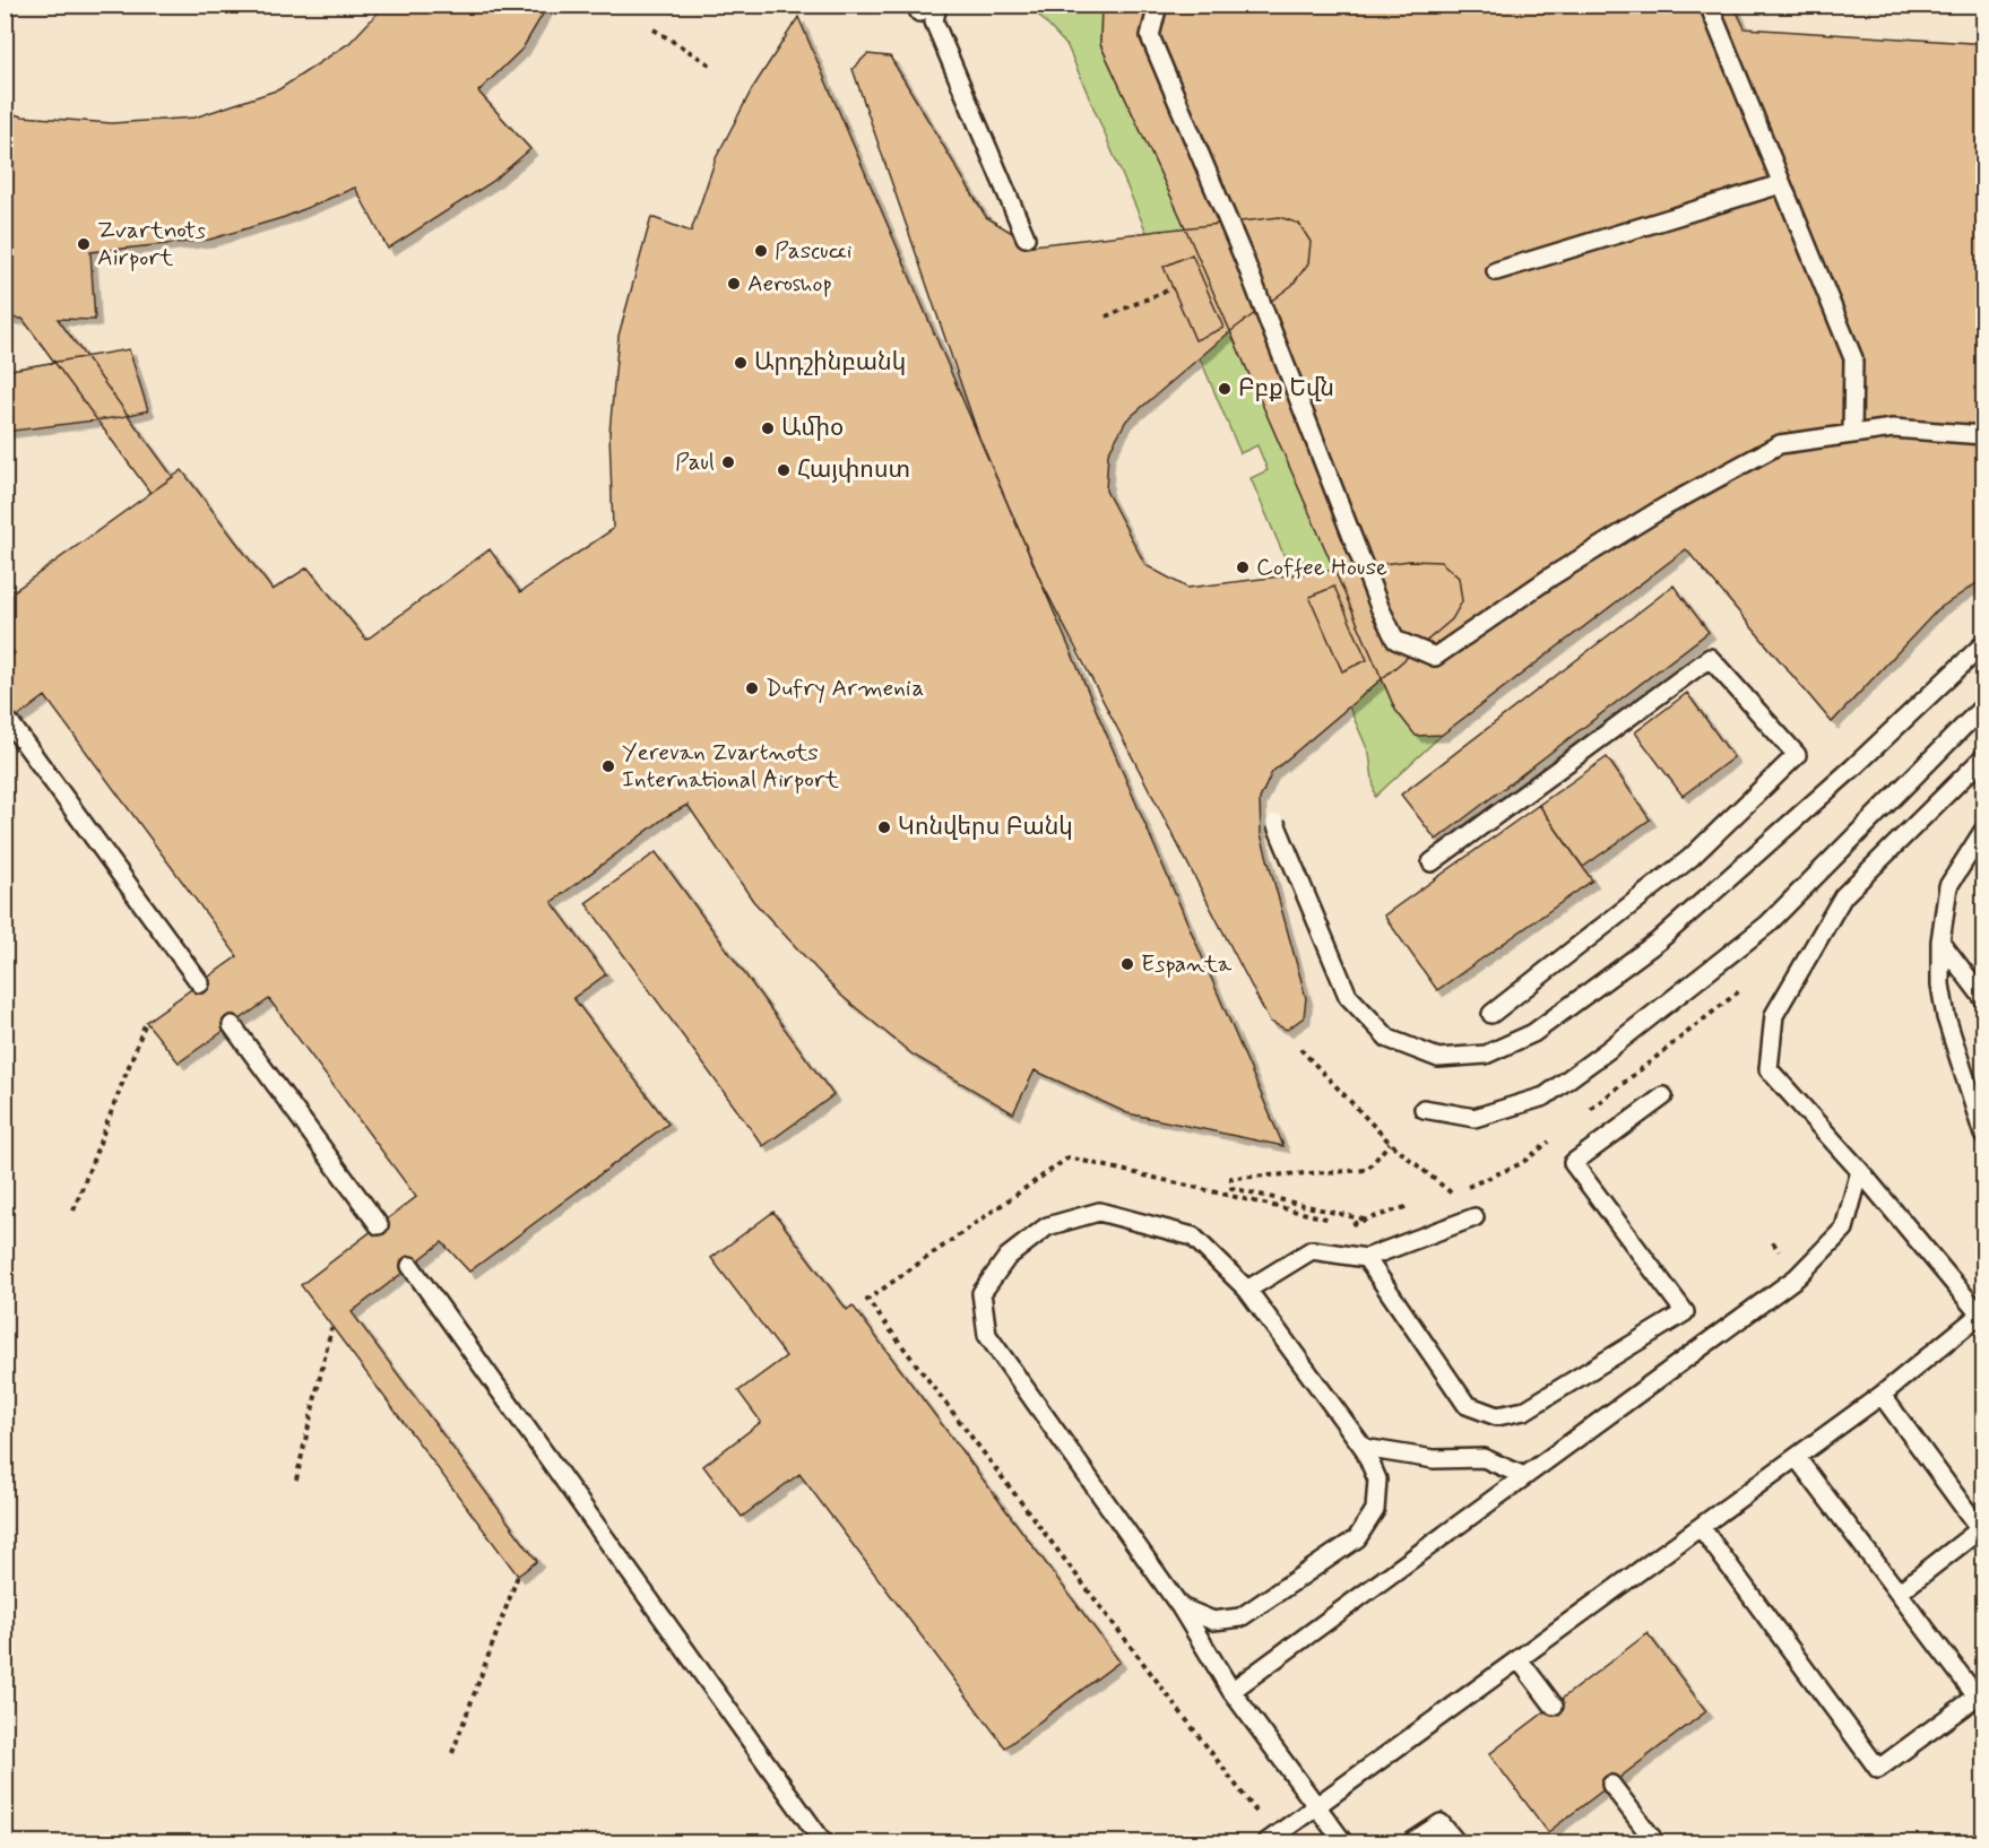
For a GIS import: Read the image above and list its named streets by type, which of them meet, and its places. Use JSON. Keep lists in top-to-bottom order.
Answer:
{
  "places": [
    "Zvartnots Airport",
    "Pascucci",
    "Aeroshop",
    "Արդշինբանկ",
    "Բբք Եվն",
    "Ամիօ",
    "Paul",
    "Հայփոստ",
    "Coffee House",
    "Dufry Armenia",
    "Yerevan Zvartnots International Airport",
    "Կոնվերս Բանկ",
    "Espanta"
  ]
}
